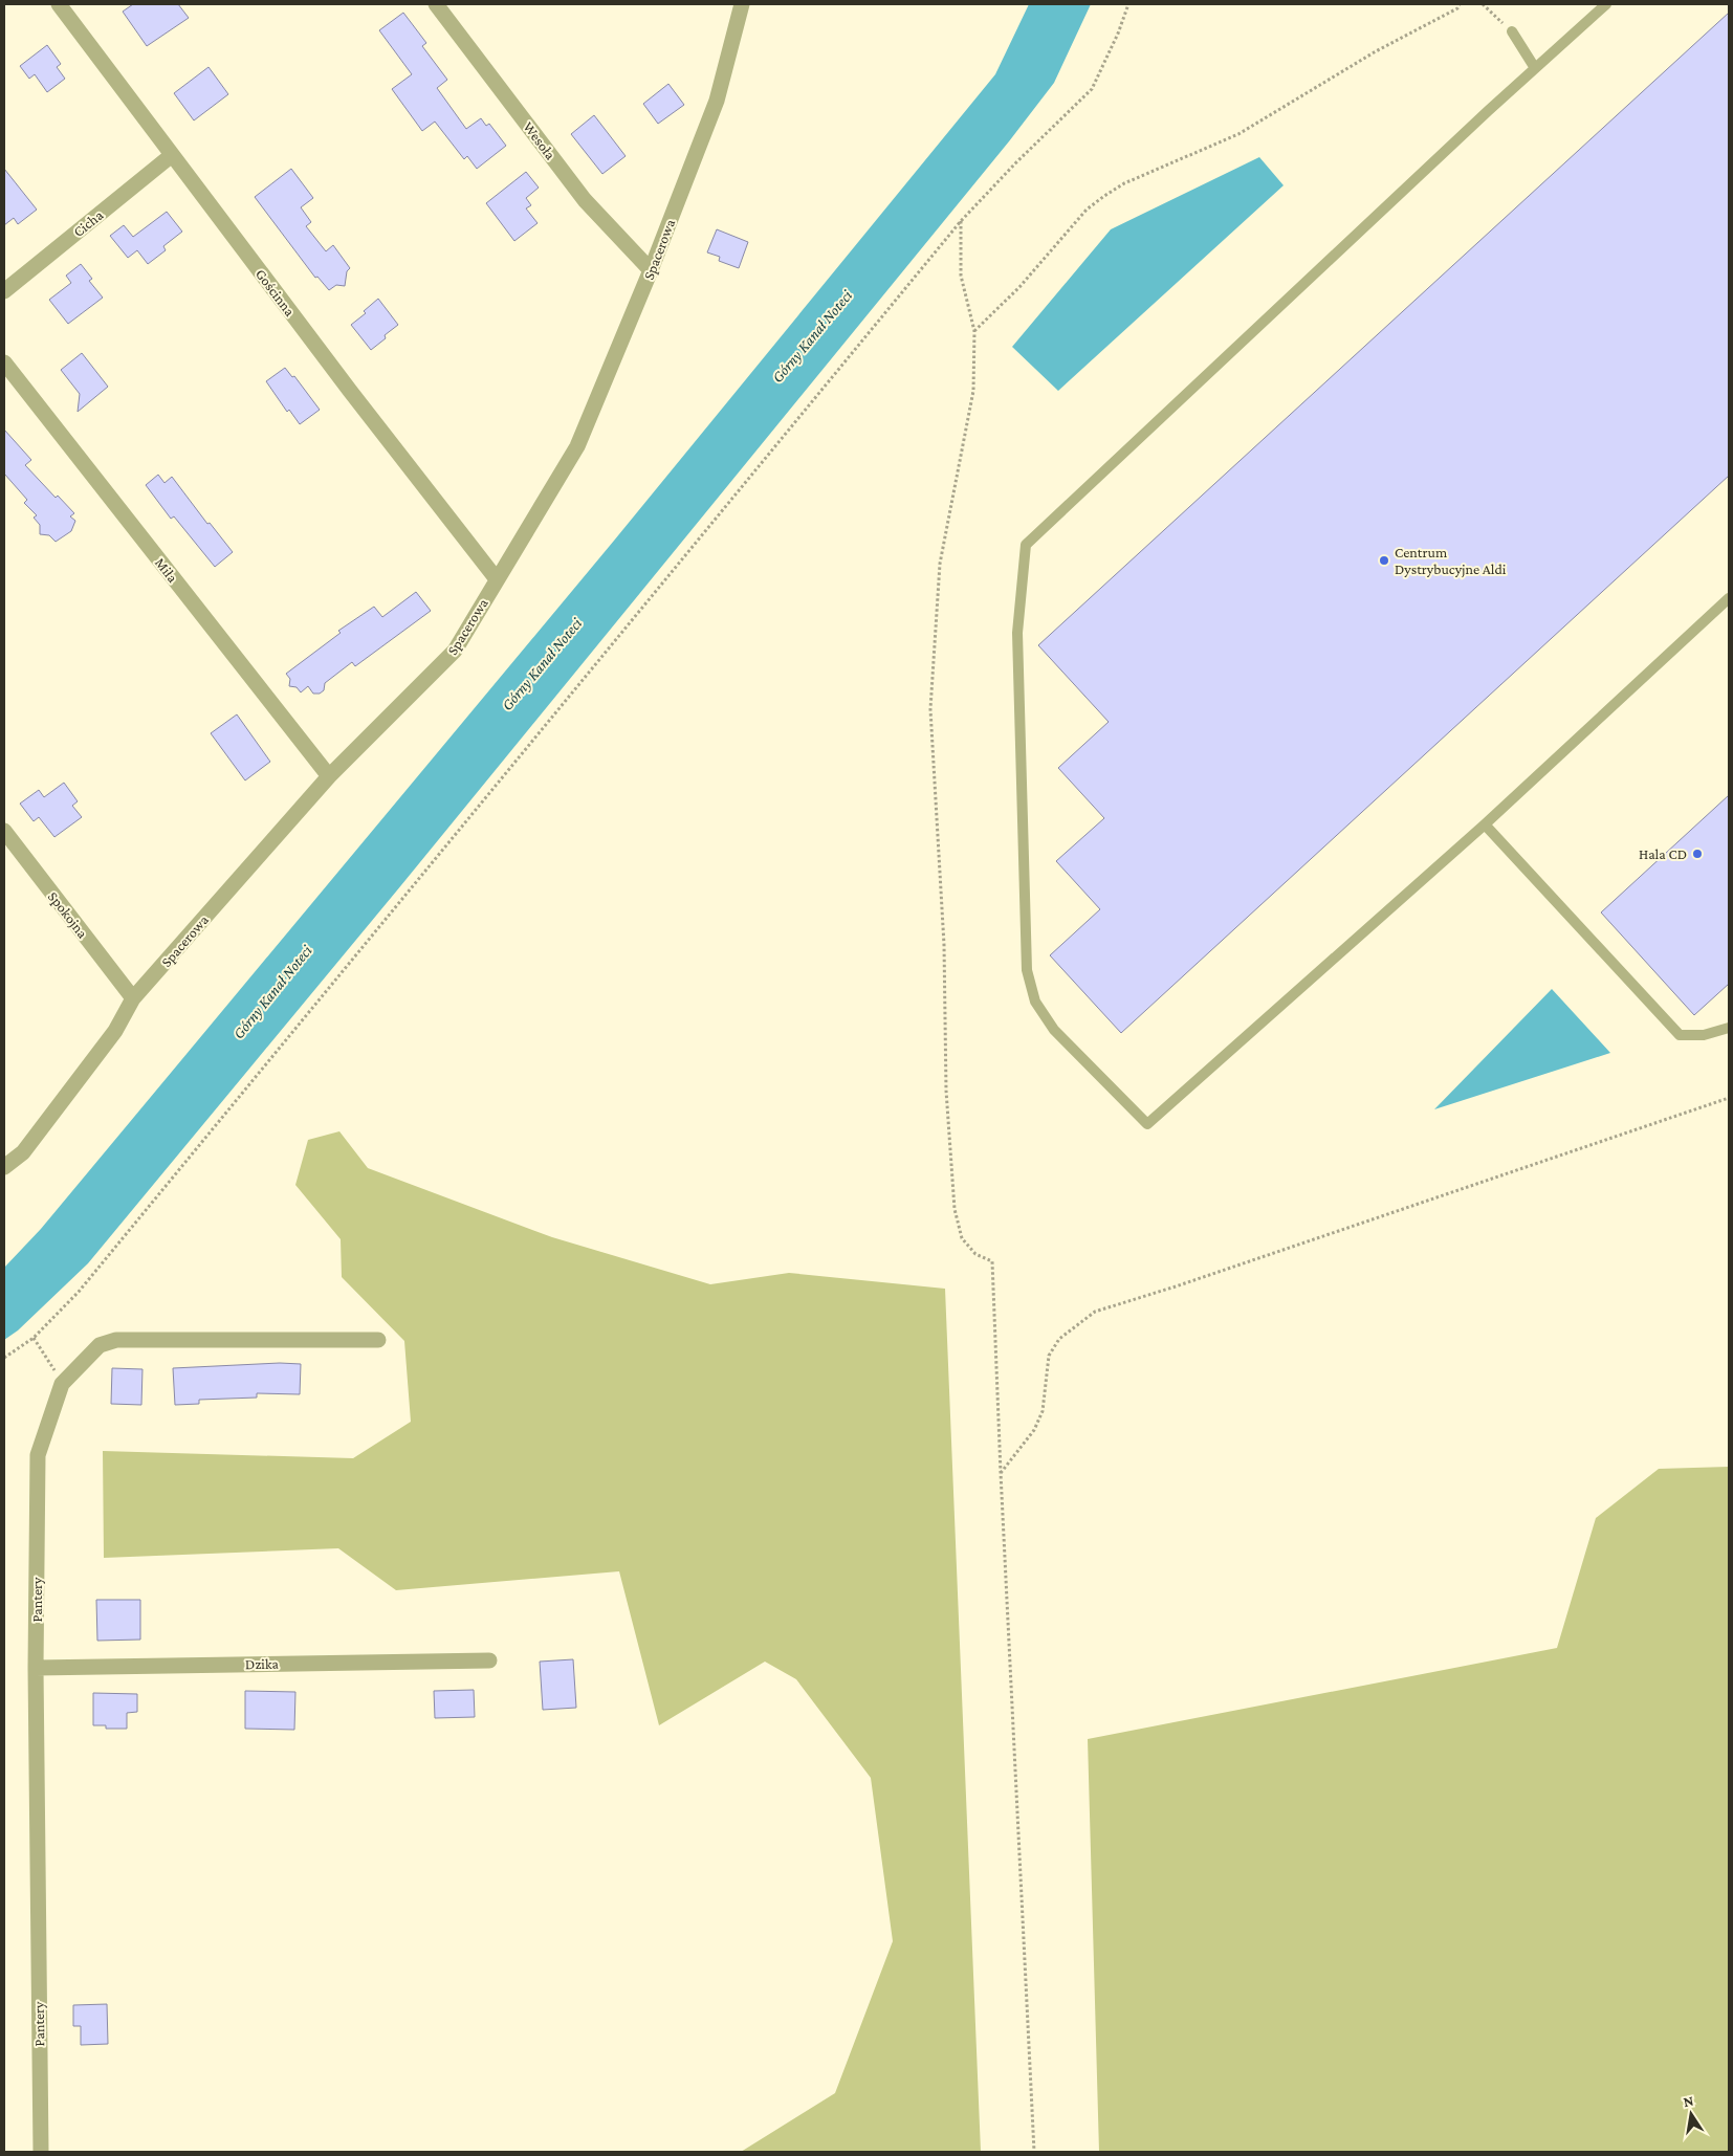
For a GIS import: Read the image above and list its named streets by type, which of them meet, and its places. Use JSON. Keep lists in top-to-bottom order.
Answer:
{
  "streets": {
    "street": [
      "Wesoła",
      "Cicha",
      "Spacerowa",
      "Gościnna",
      "Miła",
      "Spokojna",
      "Pantery",
      "Dzika"
    ]
  },
  "crossings": [
    ["Wesoła", "Spacerowa"],
    ["Cicha", "Gościnna"],
    ["Spacerowa", "Gościnna"],
    ["Spacerowa", "Miła"],
    ["Spacerowa", "Spokojna"],
    ["Pantery", "Dzika"]
  ],
  "water": ["Górny Kanał Noteci"],
  "places": ["Centrum Dystrybucyjne Aldi", "Hala CD"],
  "north": "top"
}
